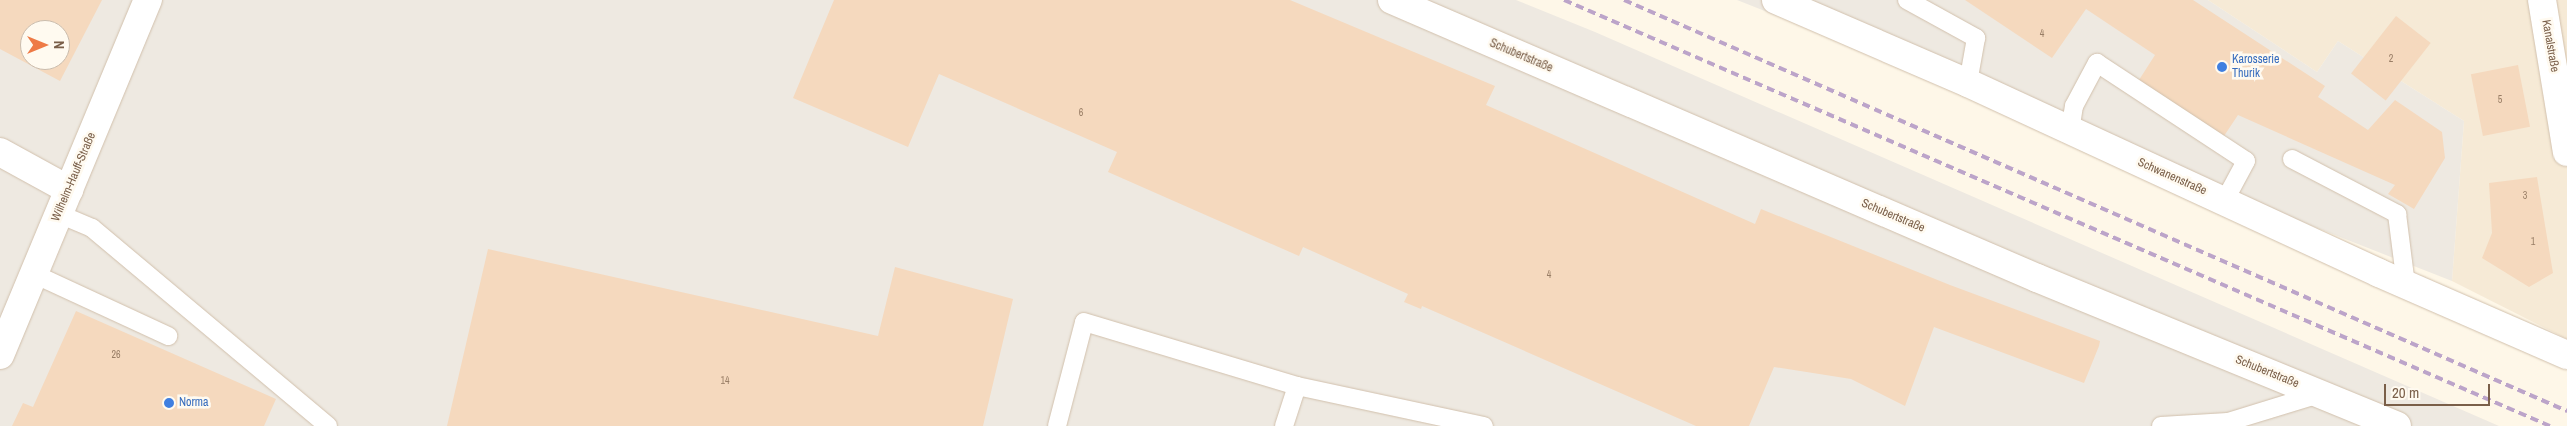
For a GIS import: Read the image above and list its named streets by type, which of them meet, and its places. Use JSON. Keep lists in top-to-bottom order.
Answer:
{
  "streets": {
    "street": [
      "Kanalstraße",
      "Schubertstraße",
      "Wilhelm-Hauff-Straße",
      "Schwanenstraße"
    ]
  },
  "places": ["Karosserie Thurik", "Norma"],
  "house_numbers": [
    "4",
    "2",
    "5",
    "6",
    "3",
    "1",
    "4",
    "26",
    "14"
  ],
  "scale_bar": "20 m",
  "north": "right"
}
